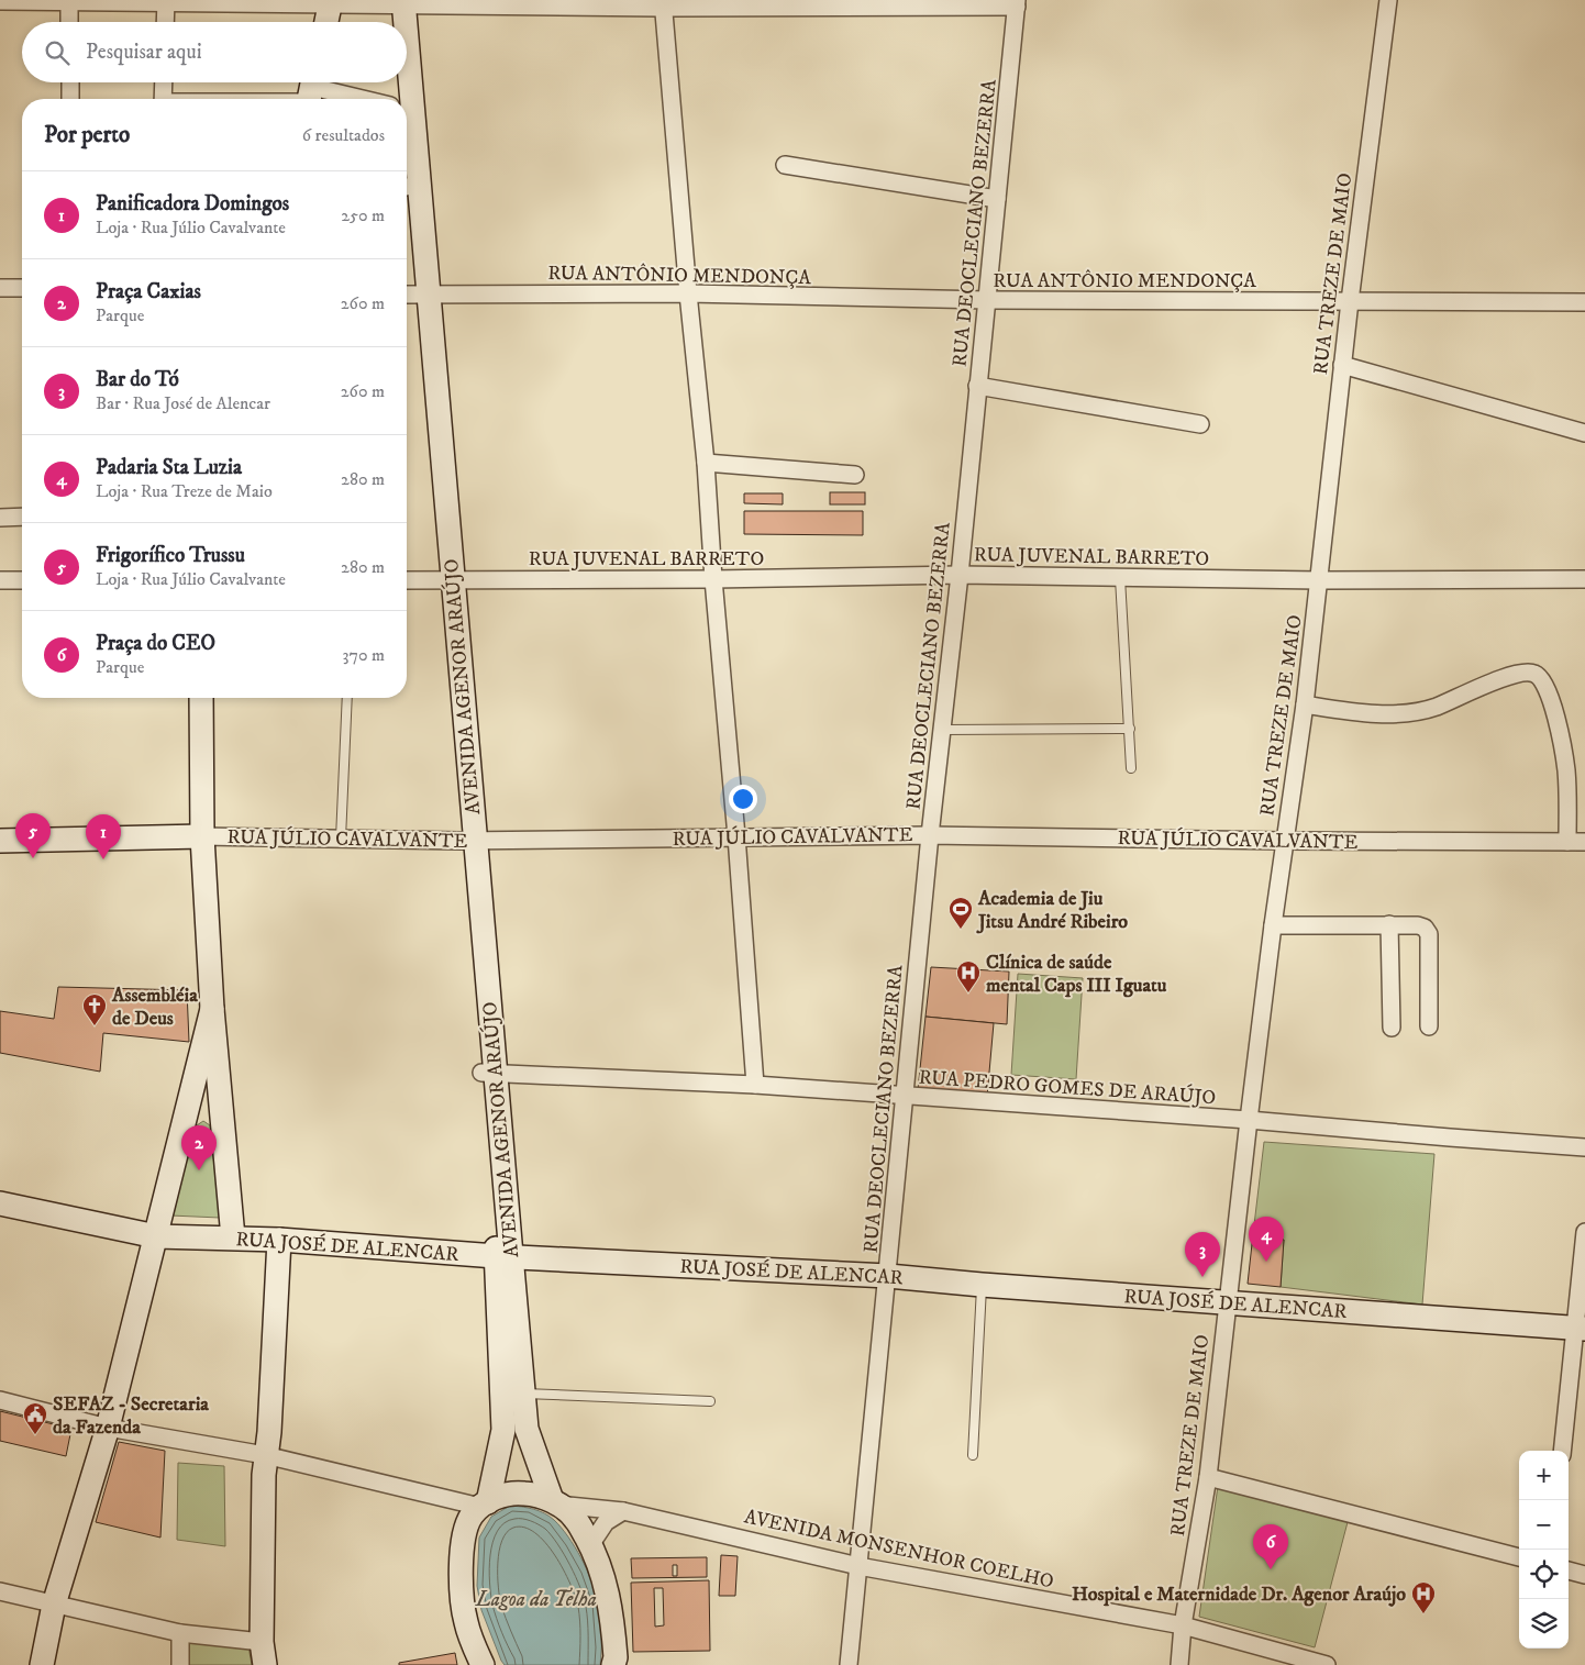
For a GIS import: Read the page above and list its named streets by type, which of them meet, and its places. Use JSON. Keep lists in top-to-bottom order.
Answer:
{
  "streets": {
    "main road": ["AVENIDA AGENOR ARAÚJO", "RUA JÚLIO CAVALVANTE", "RUA JOSÉ DE ALENCAR"],
    "street": [
      "RUA DEOCLECIANO BEZERRA",
      "RUA TREZE DE MAIO",
      "RUA ANTÔNIO MENDONÇA",
      "RUA JUVENAL BARRETO",
      "RUA PEDRO GOMES DE ARAÚJO",
      "AVENIDA MONSENHOR COELHO"
    ]
  },
  "crossings": [
    ["RUA DEOCLECIANO BEZERRA", "RUA ANTÔNIO MENDONÇA"],
    ["RUA DEOCLECIANO BEZERRA", "RUA JUVENAL BARRETO"],
    ["RUA DEOCLECIANO BEZERRA", "RUA JÚLIO CAVALVANTE"],
    ["RUA DEOCLECIANO BEZERRA", "RUA PEDRO GOMES DE ARAÚJO"],
    ["RUA DEOCLECIANO BEZERRA", "RUA JOSÉ DE ALENCAR"],
    ["RUA DEOCLECIANO BEZERRA", "AVENIDA MONSENHOR COELHO"],
    ["RUA TREZE DE MAIO", "RUA ANTÔNIO MENDONÇA"],
    ["RUA TREZE DE MAIO", "RUA JUVENAL BARRETO"],
    ["RUA TREZE DE MAIO", "RUA JÚLIO CAVALVANTE"],
    ["RUA TREZE DE MAIO", "RUA PEDRO GOMES DE ARAÚJO"],
    ["RUA TREZE DE MAIO", "RUA JOSÉ DE ALENCAR"],
    ["RUA TREZE DE MAIO", "AVENIDA MONSENHOR COELHO"],
    ["RUA ANTÔNIO MENDONÇA", "AVENIDA AGENOR ARAÚJO"],
    ["RUA JUVENAL BARRETO", "AVENIDA AGENOR ARAÚJO"],
    ["AVENIDA AGENOR ARAÚJO", "RUA JÚLIO CAVALVANTE"],
    ["AVENIDA AGENOR ARAÚJO", "RUA PEDRO GOMES DE ARAÚJO"],
    ["AVENIDA AGENOR ARAÚJO", "RUA JOSÉ DE ALENCAR"],
    ["AVENIDA AGENOR ARAÚJO", "AVENIDA MONSENHOR COELHO"]
  ],
  "water": ["Lagoa da Telha"],
  "places": {
    "sports": ["Academia de Jiu Jitsu André Ribeiro"],
    "hospital": ["Clínica de saúde mental Caps III Iguatu", "Hospital e Maternidade Dr. Agenor Araújo"],
    "church": ["Assembléia de Deus"],
    "public building": ["SEFAZ - Secretaria da Fazenda"]
  },
  "page": {
    "search": "Pesquisar aqui",
    "heading": ["Por perto", "6 resultados"],
    "list": [
      {
        "mark": "1",
        "name": "Panificadora Domingos",
        "note": "Loja · Rua Júlio Cavalvante",
        "value": "250 m"
      },
      {
        "mark": "2",
        "name": "Praça Caxias",
        "note": "Parque",
        "value": "260 m"
      },
      {
        "mark": "3",
        "name": "Bar do Tó",
        "note": "Bar · Rua José de Alencar",
        "value": "260 m"
      },
      {
        "mark": "4",
        "name": "Padaria Sta Luzia",
        "note": "Loja · Rua Treze de Maio",
        "value": "280 m"
      },
      {
        "mark": "5",
        "name": "Frigorífico Trussu",
        "note": "Loja · Rua Júlio Cavalvante",
        "value": "280 m"
      },
      {
        "mark": "6",
        "name": "Praça do CEO",
        "note": "Parque",
        "value": "370 m"
      }
    ],
    "pins": [
      "5",
      "1",
      "2",
      "4",
      "3",
      "6"
    ],
    "map_buttons": ["+", "−"]
  }
}
